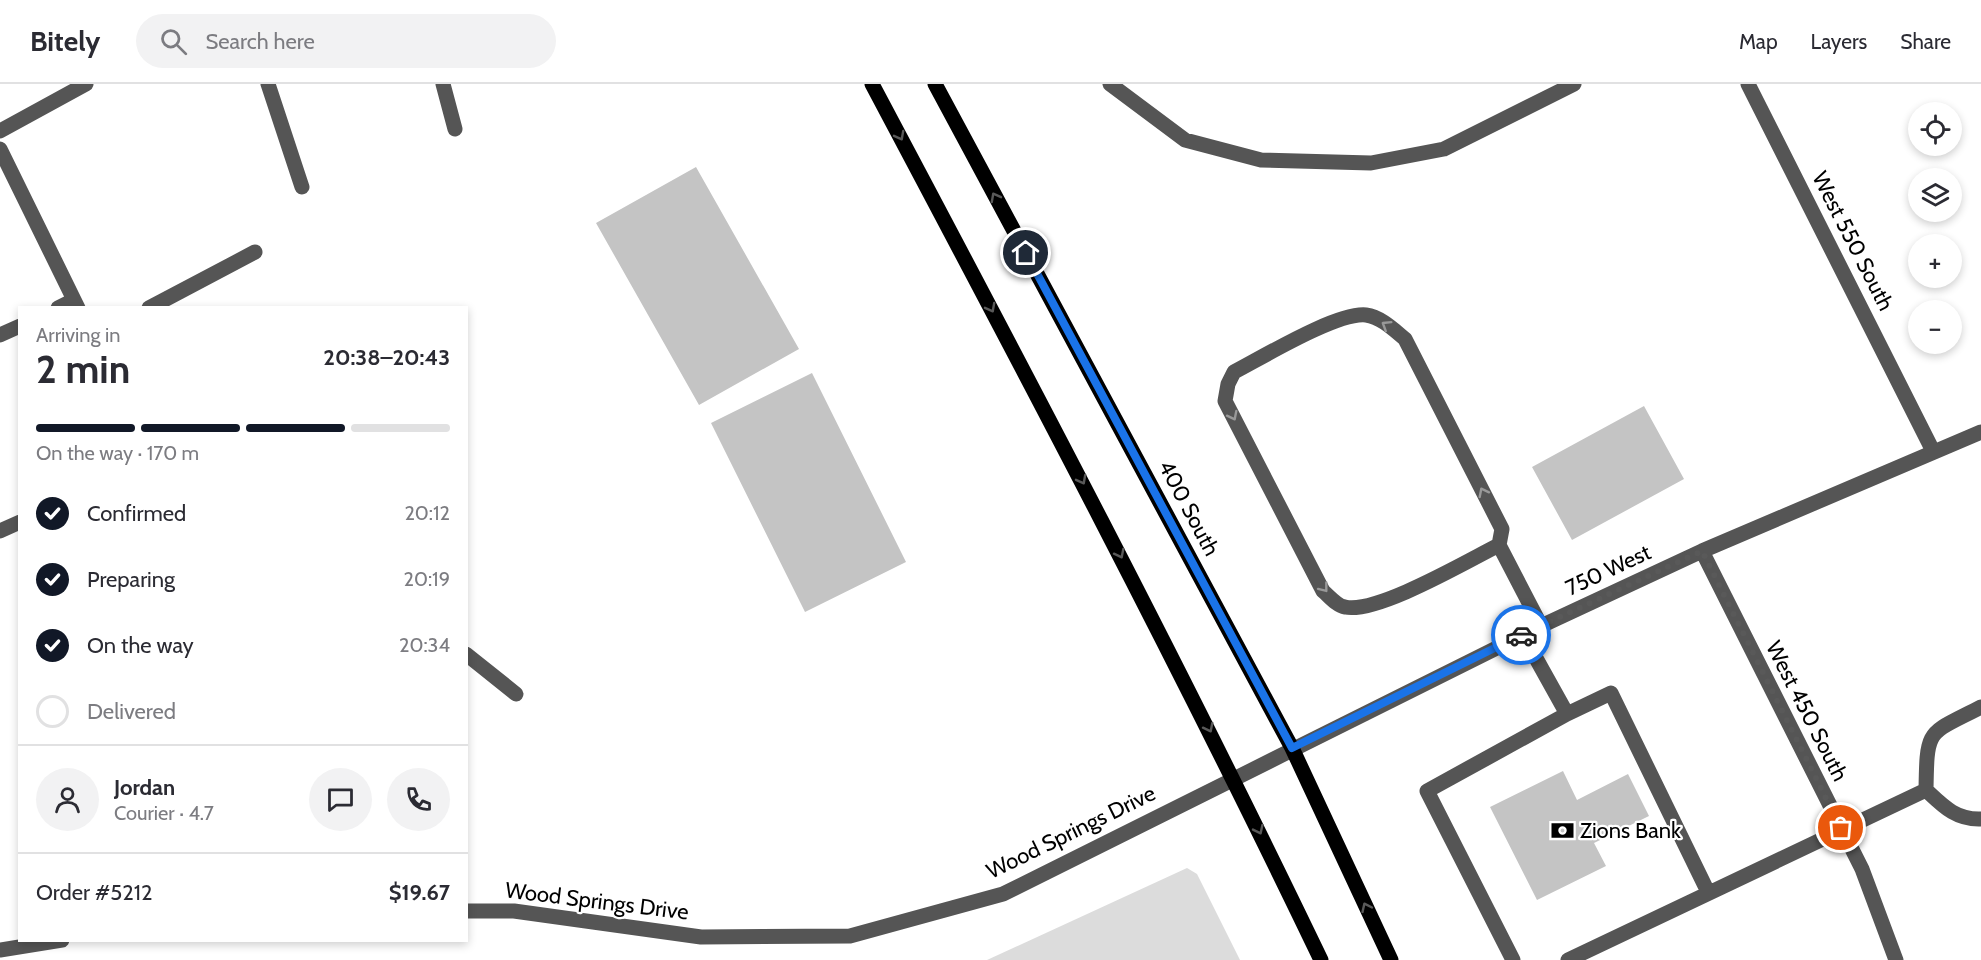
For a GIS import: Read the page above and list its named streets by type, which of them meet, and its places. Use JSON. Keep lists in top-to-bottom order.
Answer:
{
  "streets": {
    "main road": ["400 South"],
    "street": [
      "West 550 South",
      "750 West",
      "West 450 South",
      "Wood Springs Drive"
    ]
  },
  "crossings": [
    ["West 550 South", "750 West"],
    ["400 South", "750 West"],
    ["750 West", "West 450 South"],
    ["750 West", "Wood Springs Drive"]
  ],
  "places": {
    "bank": ["Zions Bank"]
  },
  "page": {
    "header": "Bitely",
    "search": "Search here",
    "nav": ["Map", "Layers", "Share"],
    "map_buttons": ["+", "−"],
    "heading": ["2 min", "Arriving in", "20:38–20:43"],
    "panel": [
      "Jordan",
      "Courier · 4.7",
      "Order #5212",
      "$19.67"
    ],
    "bar": "On the way · 170 m",
    "list": [
      ["Confirmed", "20:12"],
      ["Preparing", "20:19"],
      ["On the way", "20:34"],
      "Delivered"
    ]
  }
}
